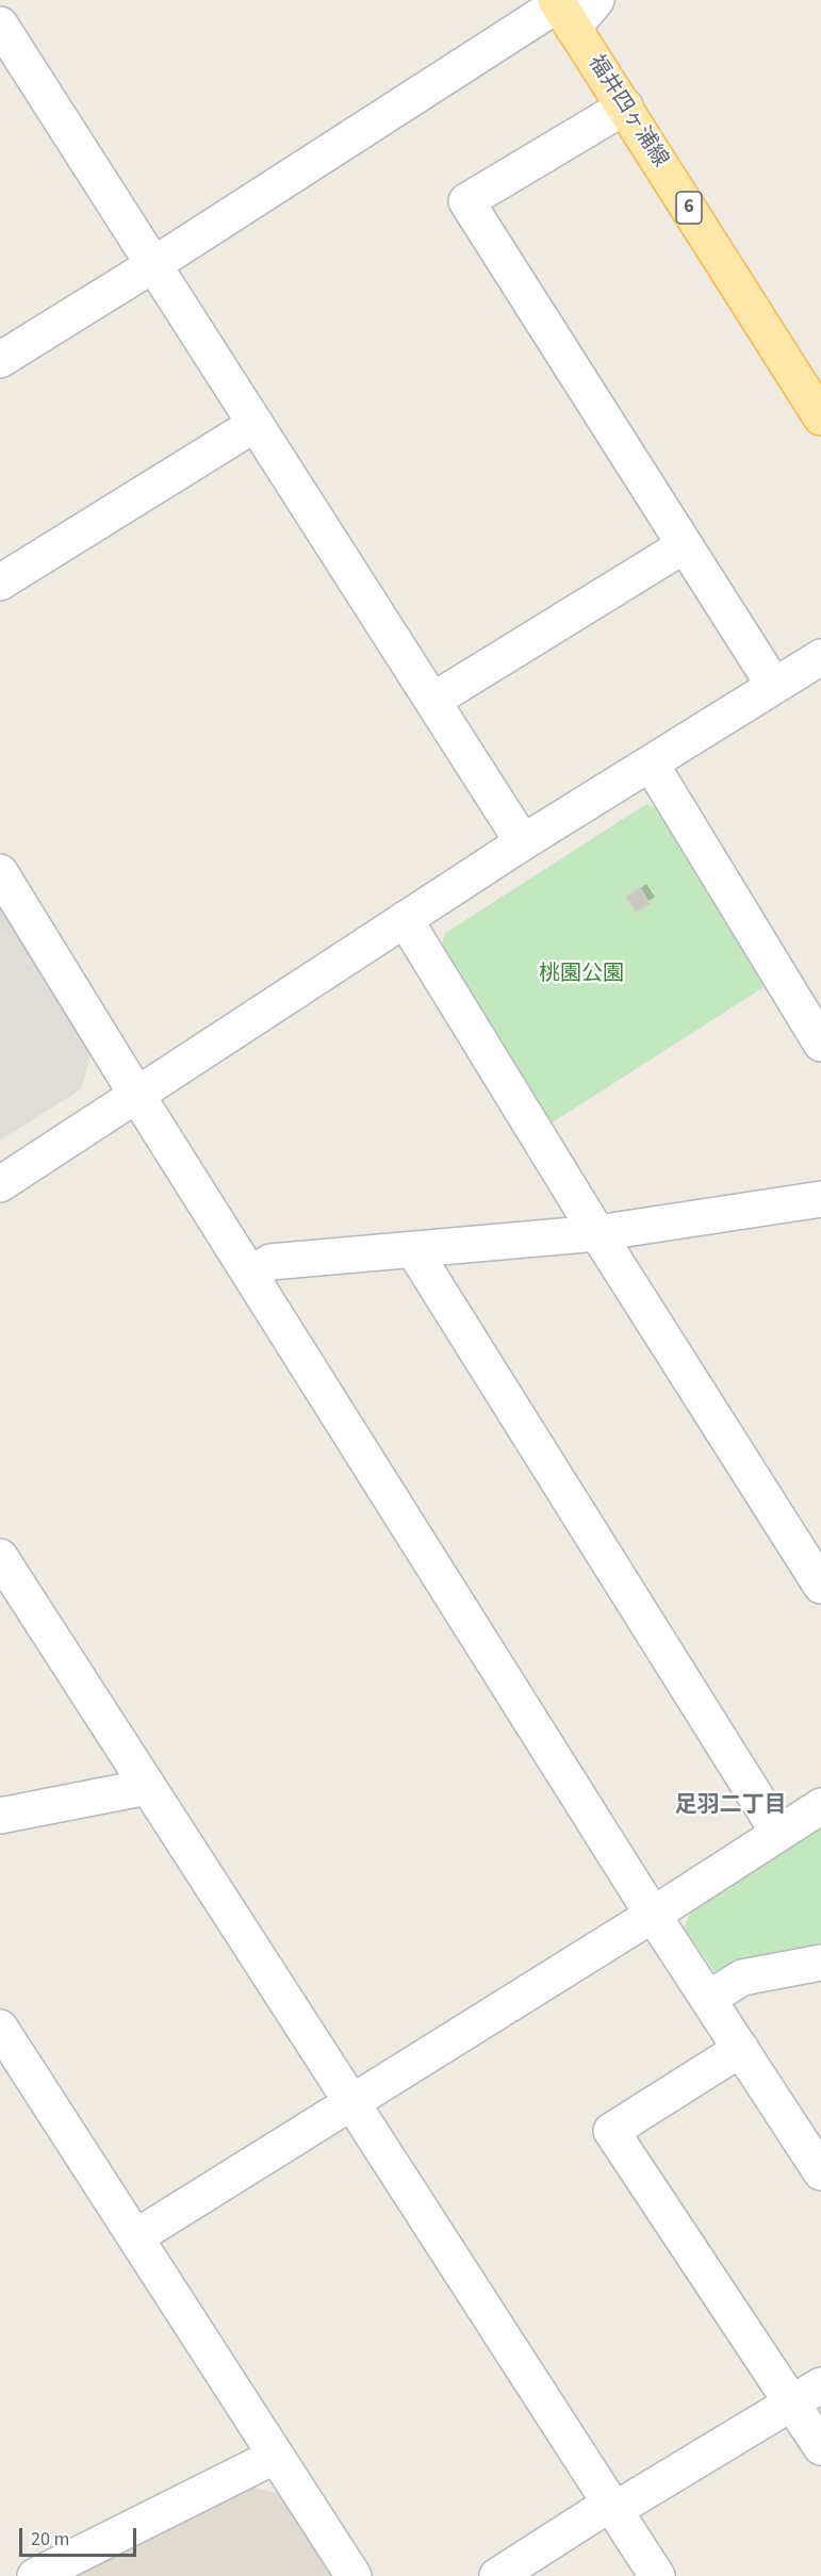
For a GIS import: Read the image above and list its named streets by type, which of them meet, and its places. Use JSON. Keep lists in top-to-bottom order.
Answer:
{
  "streets": {
    "main road": ["福井四ヶ浦線", "6"]
  },
  "districts": ["足羽二丁目"],
  "parks": ["桃園公園"],
  "scale_bar": "20 m"
}
